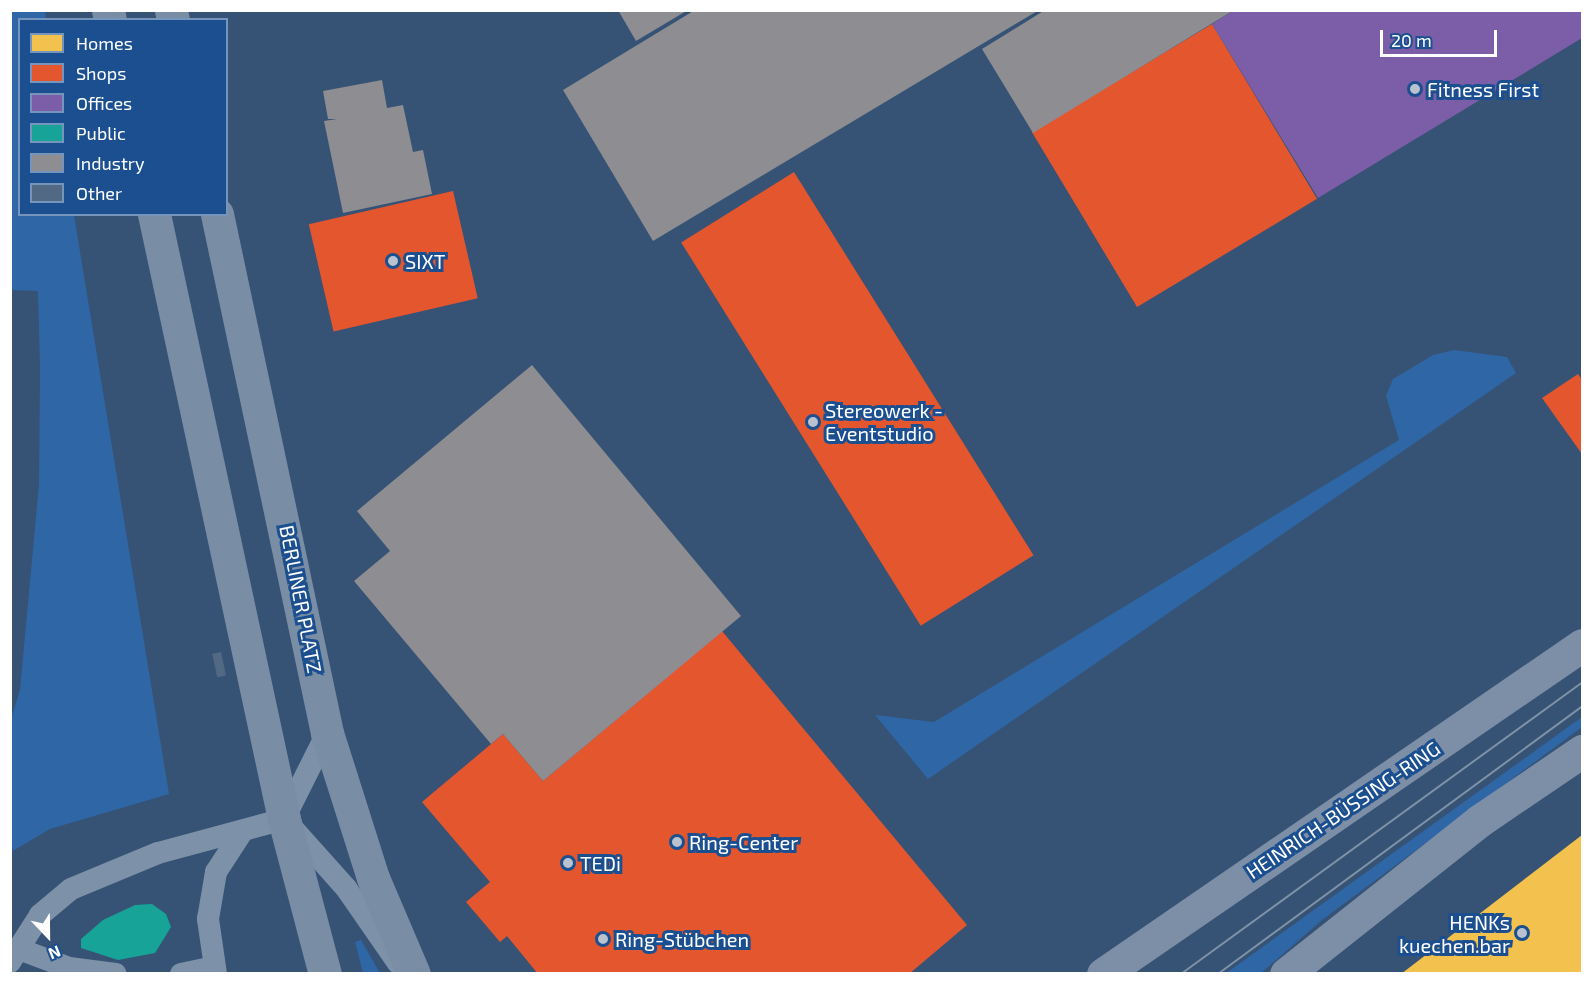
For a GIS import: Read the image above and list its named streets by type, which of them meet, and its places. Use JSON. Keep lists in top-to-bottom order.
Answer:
{
  "streets": {
    "main road": ["BERLINER PLATZ", "HEINRICH-BÜSSING-RING"]
  },
  "places": [
    "Fitness First",
    "SIXT",
    "Stereowerk - Eventstudio",
    "Ring-Center",
    "TEDi",
    "HENKs kuechen.bar",
    "Ring-Stübchen"
  ],
  "legend": [
    "Homes",
    "Shops",
    "Offices",
    "Public",
    "Industry",
    "Other"
  ],
  "scale_bar": "20 m",
  "north": "bottom"
}
